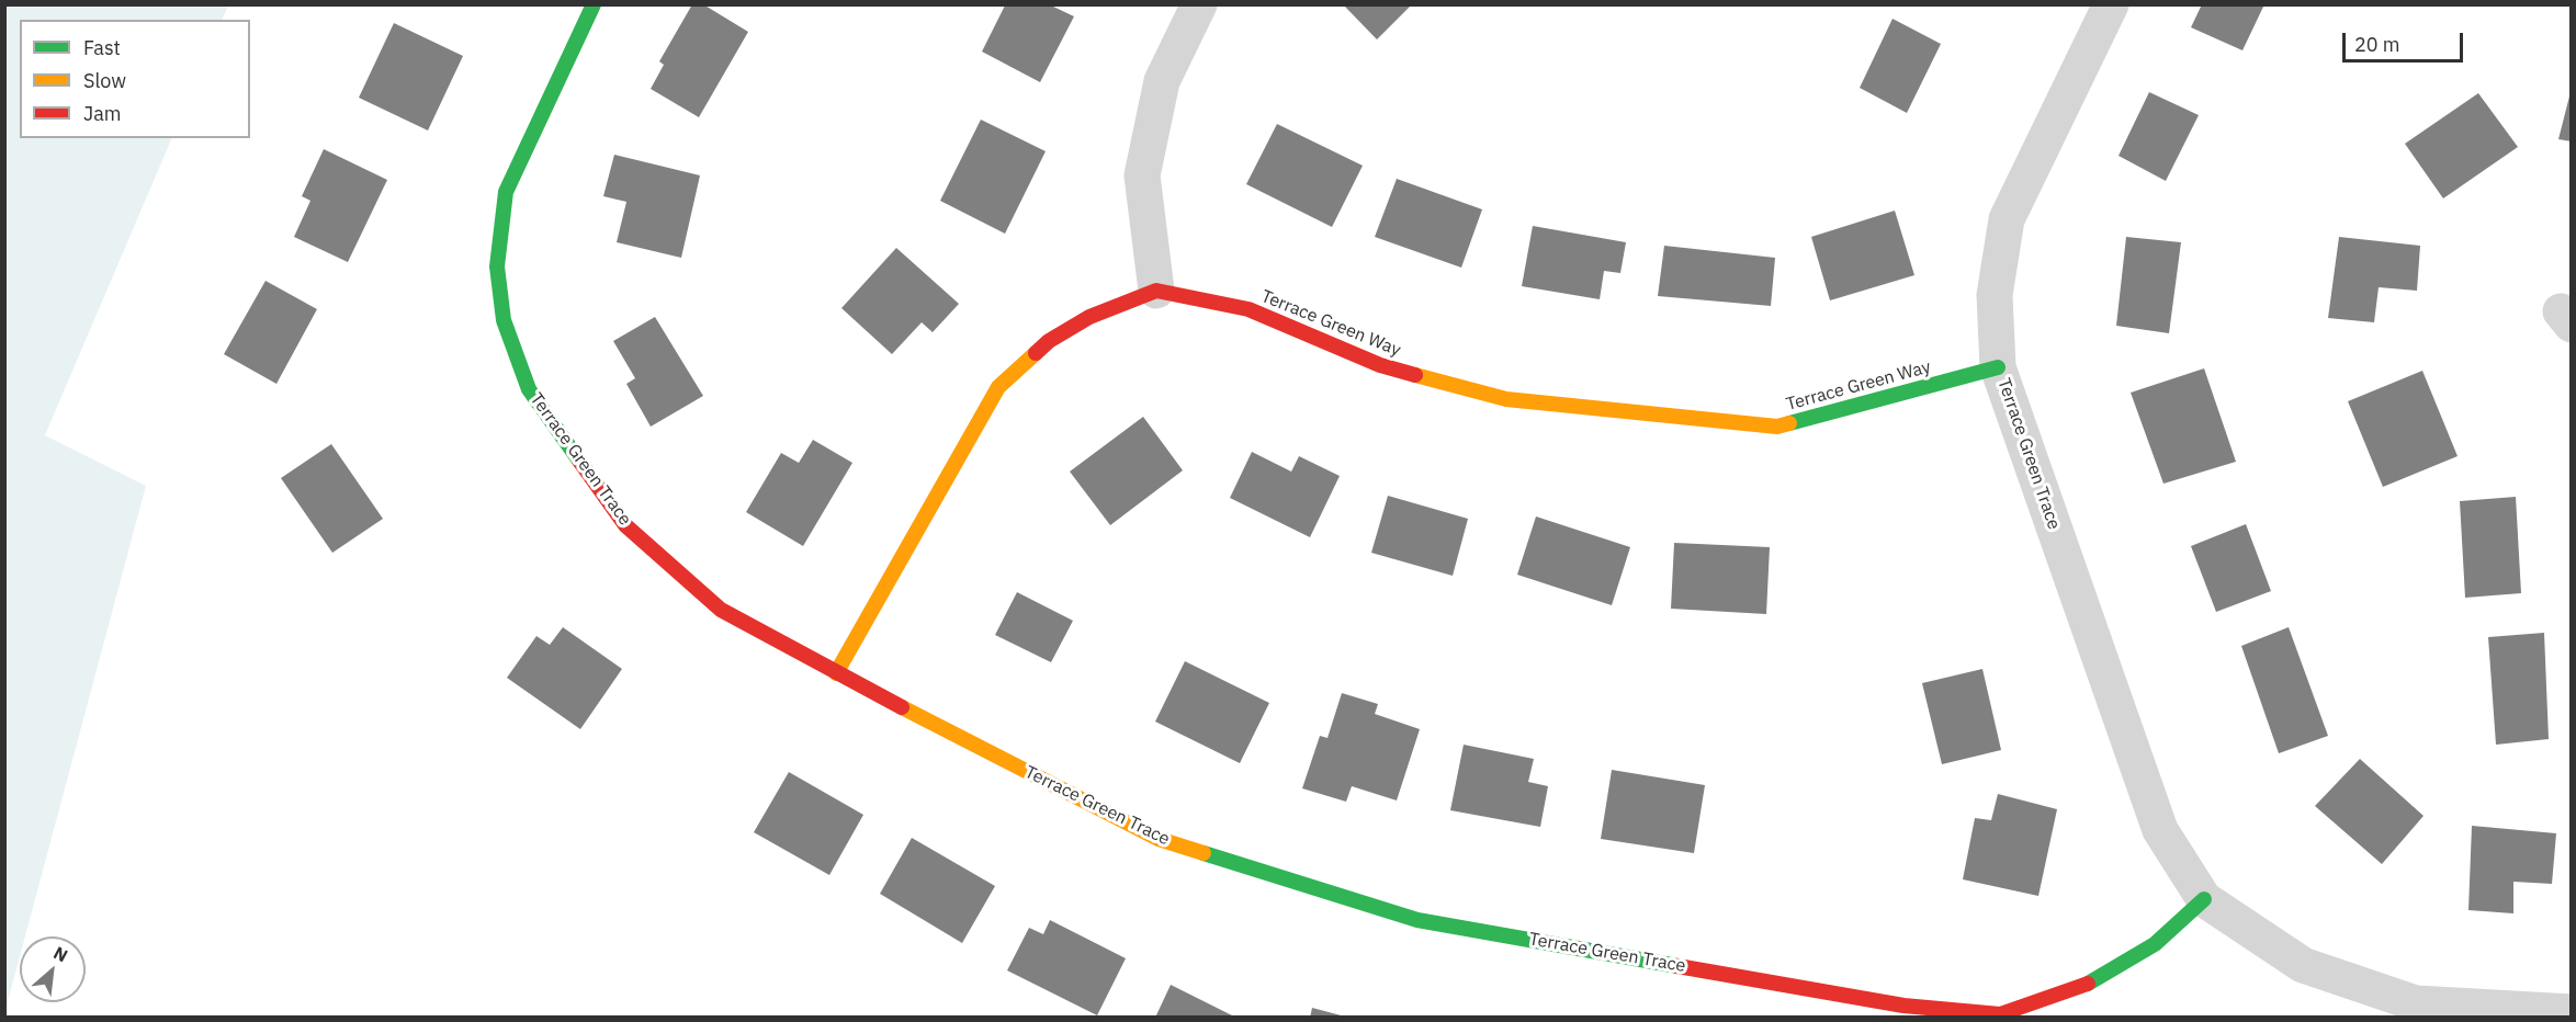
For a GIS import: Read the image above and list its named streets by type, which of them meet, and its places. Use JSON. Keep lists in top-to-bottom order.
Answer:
{
  "streets": {
    "street": ["Terrace Green Way", "Terrace Green Trace"]
  },
  "crossings": [
    ["Terrace Green Way", "Terrace Green Trace"]
  ],
  "legend": ["Fast", "Slow", "Jam"],
  "scale_bar": "20 m",
  "north": "top right"
}
